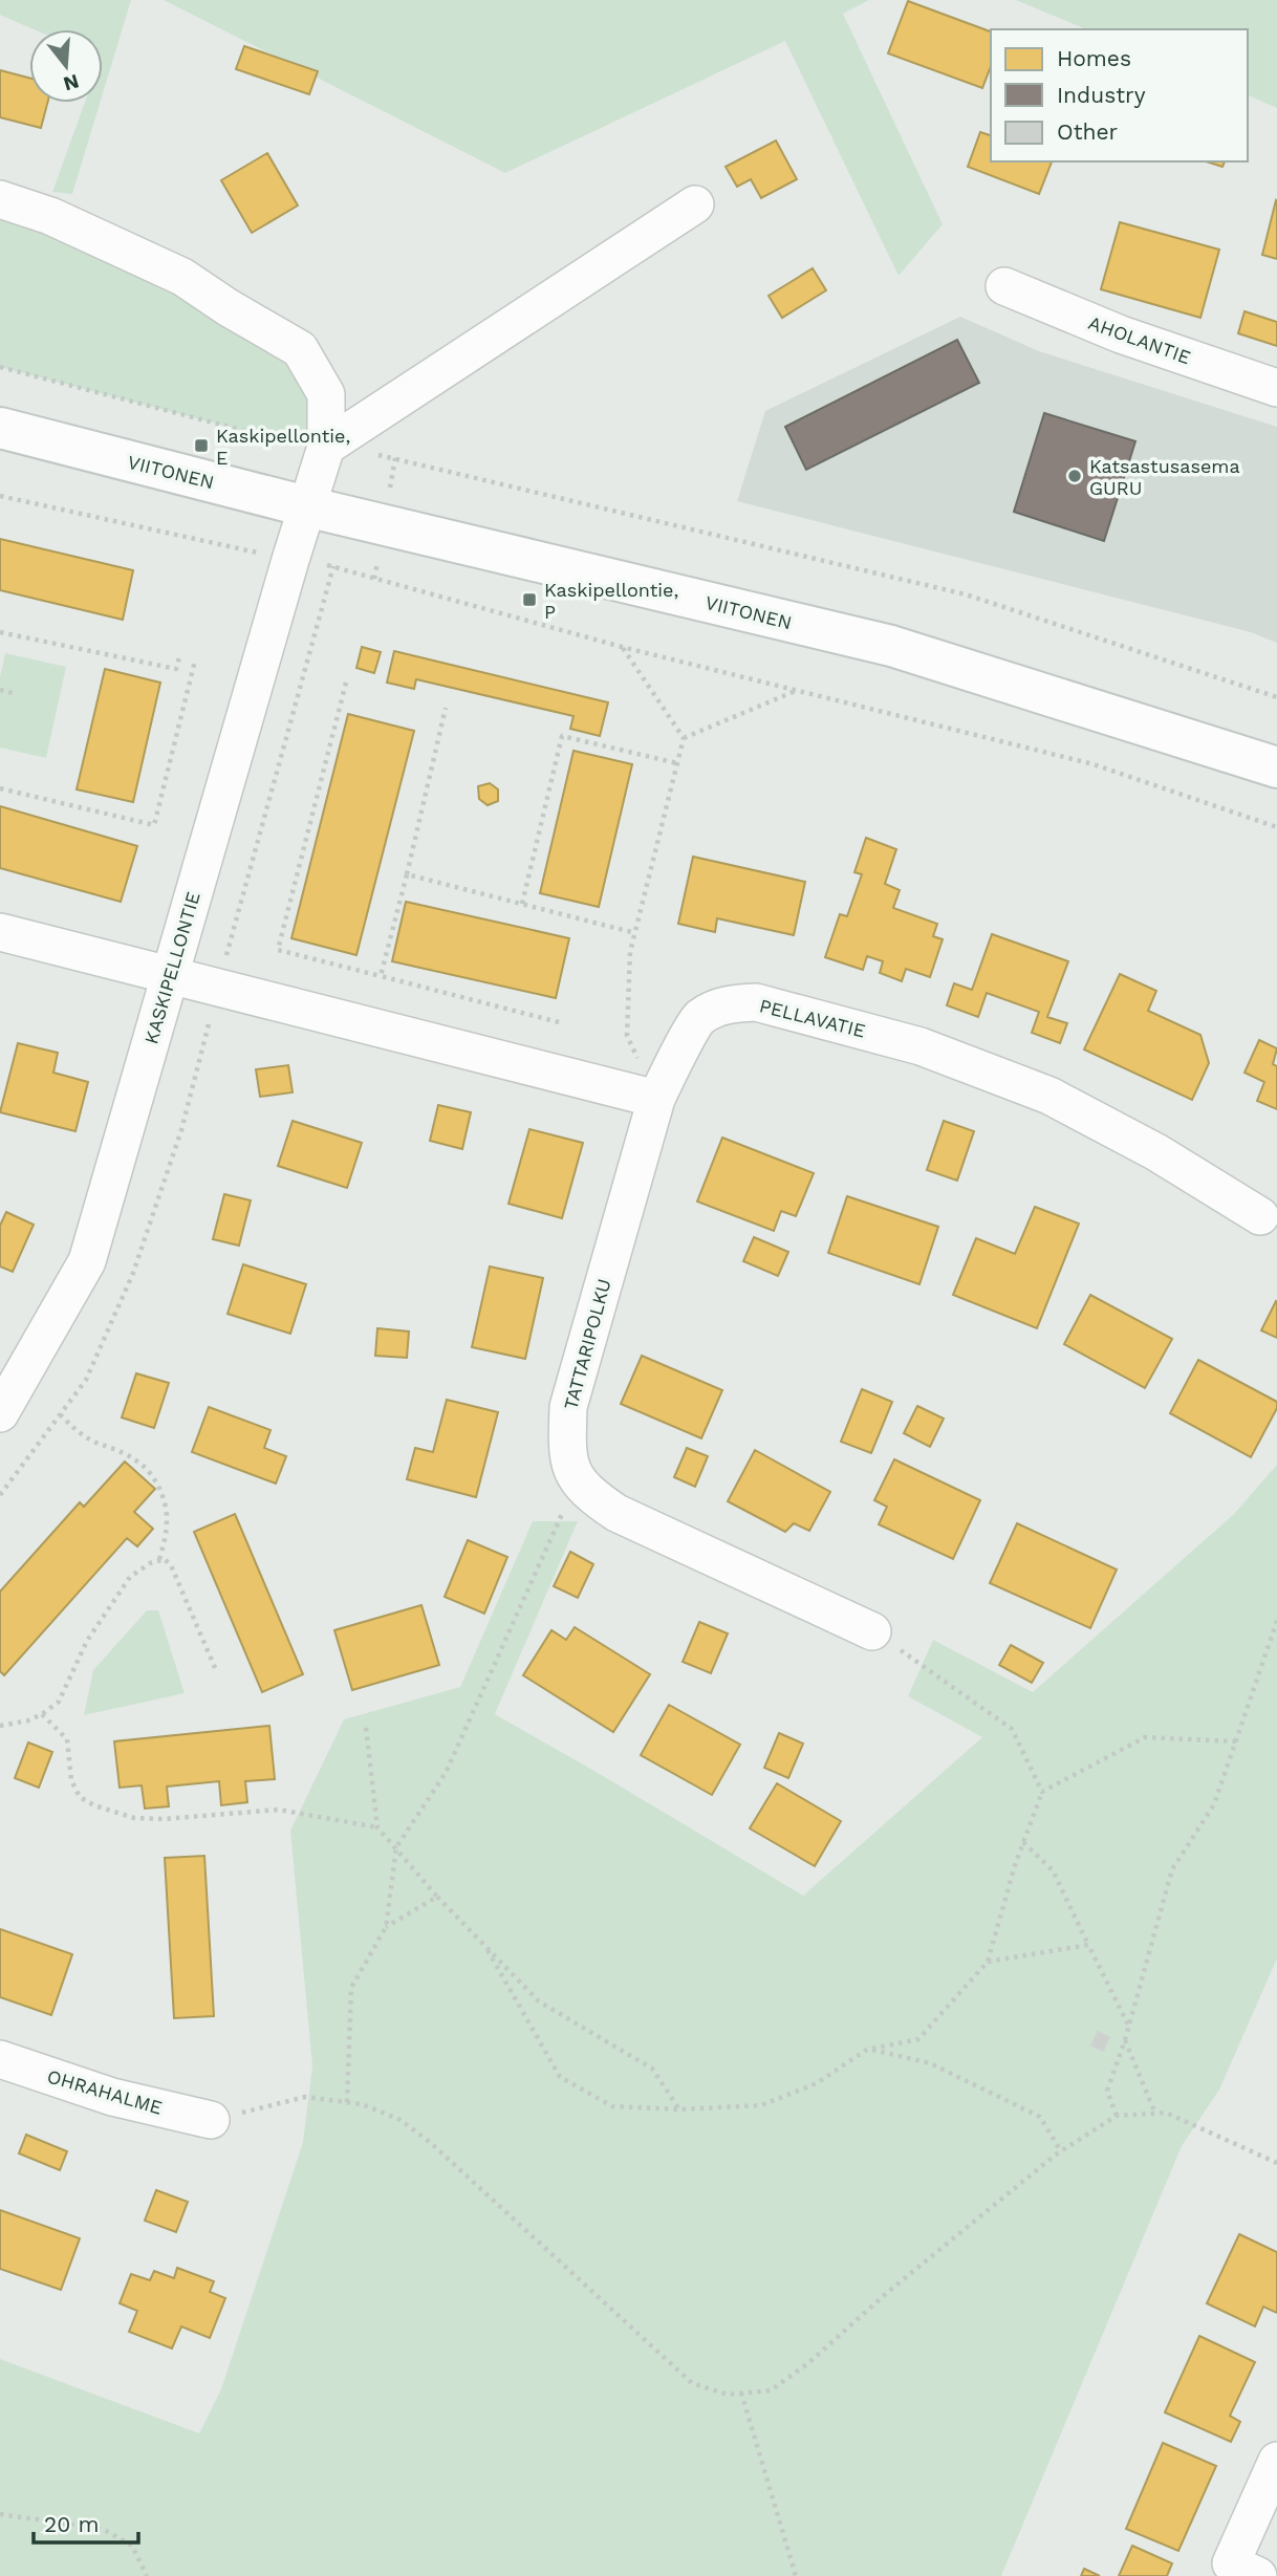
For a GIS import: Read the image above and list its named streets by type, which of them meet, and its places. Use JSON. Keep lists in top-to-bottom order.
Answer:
{
  "streets": {
    "main road": ["VIITONEN"],
    "street": [
      "AHOLANTIE",
      "KASKIPELLONTIE",
      "PELLAVATIE",
      "TATTARIPOLKU",
      "OHRAHALME"
    ]
  },
  "crossings": [
    ["VIITONEN", "KASKIPELLONTIE"],
    ["PELLAVATIE", "TATTARIPOLKU"]
  ],
  "places": {
    "transit": ["Kaskipellontie, E", "Kaskipellontie, P"],
    "other": ["Katsastusasema GURU"]
  },
  "legend": ["Homes", "Industry", "Other"],
  "scale_bar": "20 m",
  "north": "bottom"
}
